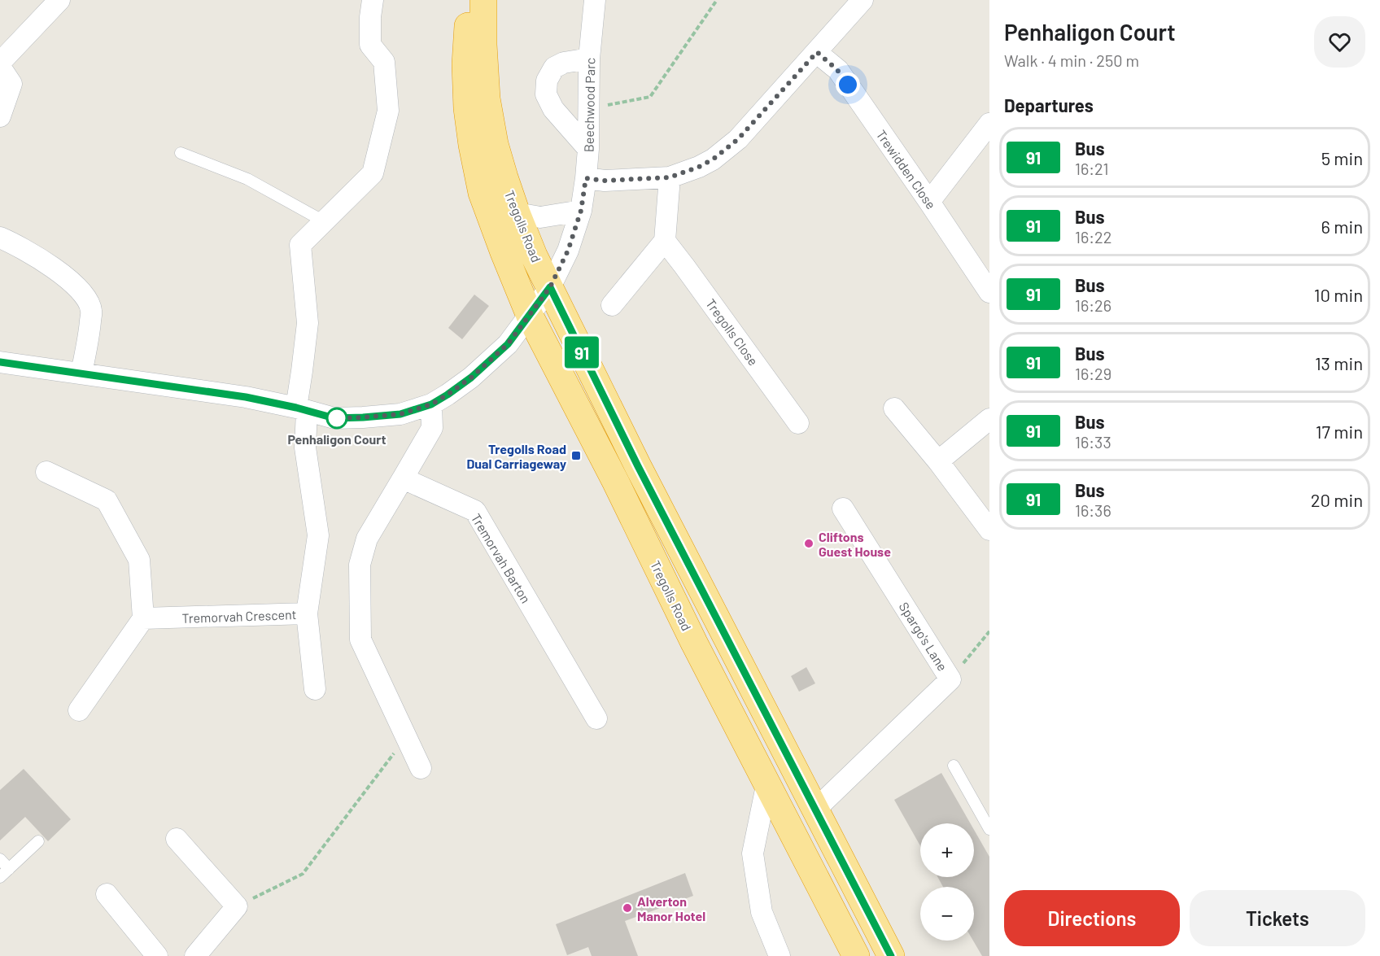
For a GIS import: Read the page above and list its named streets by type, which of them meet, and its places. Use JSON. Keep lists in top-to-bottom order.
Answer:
{
  "streets": {
    "highway": ["Tregolls Road"],
    "street": [
      "Beechwood Parc",
      "Trewidden Close",
      "Tregolls Close",
      "Tremorvah Barton",
      "Tremorvah Crescent",
      "Spargo's Lane"
    ]
  },
  "crossings": [
    ["Beechwood Parc", "Tregolls Road"],
    ["Beechwood Parc", "Tremorvah Crescent"],
    ["Tregolls Road", "Spargo's Lane"]
  ],
  "places": {
    "other": ["Penhaligon Court", "Cliftons Guest House", "Alverton Manor Hotel"],
    "transit": ["Tregolls Road Dual Carriageway"]
  },
  "lines": ["bus line 91"],
  "page": {
    "on_map": "91",
    "heading": [
      ["Penhaligon Court", "Walk · 4 min · 250 m"],
      "Departures"
    ],
    "list": [
      {
        "mark": "91",
        "name": "Bus",
        "note": "16:21",
        "value": "5 min"
      },
      {
        "mark": "91",
        "name": "Bus",
        "note": "16:22",
        "value": "6 min"
      },
      {
        "mark": "91",
        "name": "Bus",
        "note": "16:26",
        "value": "10 min"
      },
      {
        "mark": "91",
        "name": "Bus",
        "note": "16:29",
        "value": "13 min"
      },
      {
        "mark": "91",
        "name": "Bus",
        "note": "16:33",
        "value": "17 min"
      },
      {
        "mark": "91",
        "name": "Bus",
        "note": "16:36",
        "value": "20 min"
      }
    ],
    "map_buttons": ["+", "−"],
    "buttons": ["Directions", "Tickets"]
  }
}
